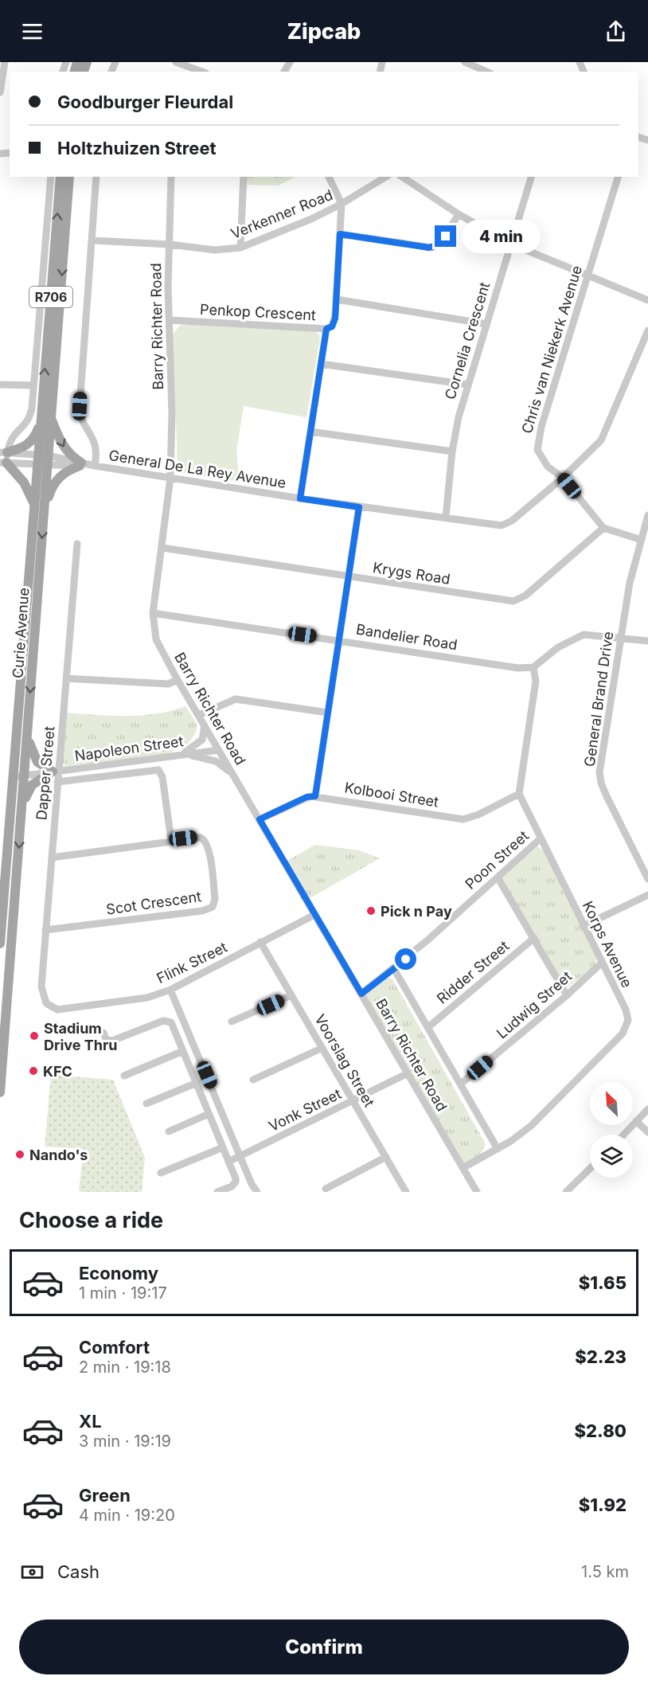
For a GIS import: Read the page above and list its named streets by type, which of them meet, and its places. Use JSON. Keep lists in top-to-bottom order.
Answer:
{
  "streets": {
    "main road": ["R706", "Curie Avenue"],
    "street": [
      "Verkenner Road",
      "Penkop Crescent",
      "Barry Richter Road",
      "Cornelia Crescent",
      "Chris van Niekerk Avenue",
      "General De La Rey Avenue",
      "Krygs Road",
      "Bandelier Road",
      "General Brand Drive",
      "Napoleon Street",
      "Dapper Street",
      "Kolbooi Street",
      "Poon Street",
      "Scot Crescent",
      "Korps Avenue",
      "Flink Street",
      "Ridder Street",
      "Ludwig Street",
      "Voorslag Street",
      "Vonk Street"
    ]
  },
  "crossings": [
    ["Verkenner Road", "Penkop Crescent"],
    ["Verkenner Road", "Barry Richter Road"],
    ["Penkop Crescent", "Barry Richter Road"],
    ["Barry Richter Road", "General De La Rey Avenue"],
    ["Barry Richter Road", "Krygs Road"],
    ["Barry Richter Road", "Bandelier Road"],
    ["Barry Richter Road", "Napoleon Street"],
    ["Barry Richter Road", "Kolbooi Street"],
    ["Barry Richter Road", "Poon Street"],
    ["Barry Richter Road", "Korps Avenue"],
    ["Barry Richter Road", "Flink Street"],
    ["Barry Richter Road", "Vonk Street"],
    ["Cornelia Crescent", "General De La Rey Avenue"],
    ["Chris van Niekerk Avenue", "General De La Rey Avenue"],
    ["Chris van Niekerk Avenue", "Krygs Road"],
    ["General De La Rey Avenue", "Curie Avenue"],
    ["Curie Avenue", "Napoleon Street"],
    ["Napoleon Street", "Dapper Street"],
    ["Napoleon Street", "Scot Crescent"],
    ["Dapper Street", "Scot Crescent"],
    ["Dapper Street", "Flink Street"],
    ["Kolbooi Street", "Korps Avenue"],
    ["Poon Street", "Korps Avenue"],
    ["Korps Avenue", "Ludwig Street"],
    ["Flink Street", "Voorslag Street"],
    ["Voorslag Street", "Vonk Street"]
  ],
  "places": [
    "Pick n Pay",
    "Stadium Drive Thru",
    "KFC",
    "Nando's"
  ],
  "north": "top left",
  "page": {
    "header": "Zipcab",
    "banner": ["Goodburger Fleurdal", "Holtzhuizen Street"],
    "bubble": "4 min",
    "heading": "Choose a ride",
    "list": [
      {
        "name": "Economy",
        "note": "1 min · 19:17",
        "value": "$1.65"
      },
      {
        "name": "Comfort",
        "note": "2 min · 19:18",
        "value": "$2.23"
      },
      {
        "name": "XL",
        "note": "3 min · 19:19",
        "value": "$2.80"
      },
      {
        "name": "Green",
        "note": "4 min · 19:20",
        "value": "$1.92"
      }
    ],
    "pay": ["Cash", "1.5 km"],
    "buttons": "Confirm"
  }
}
